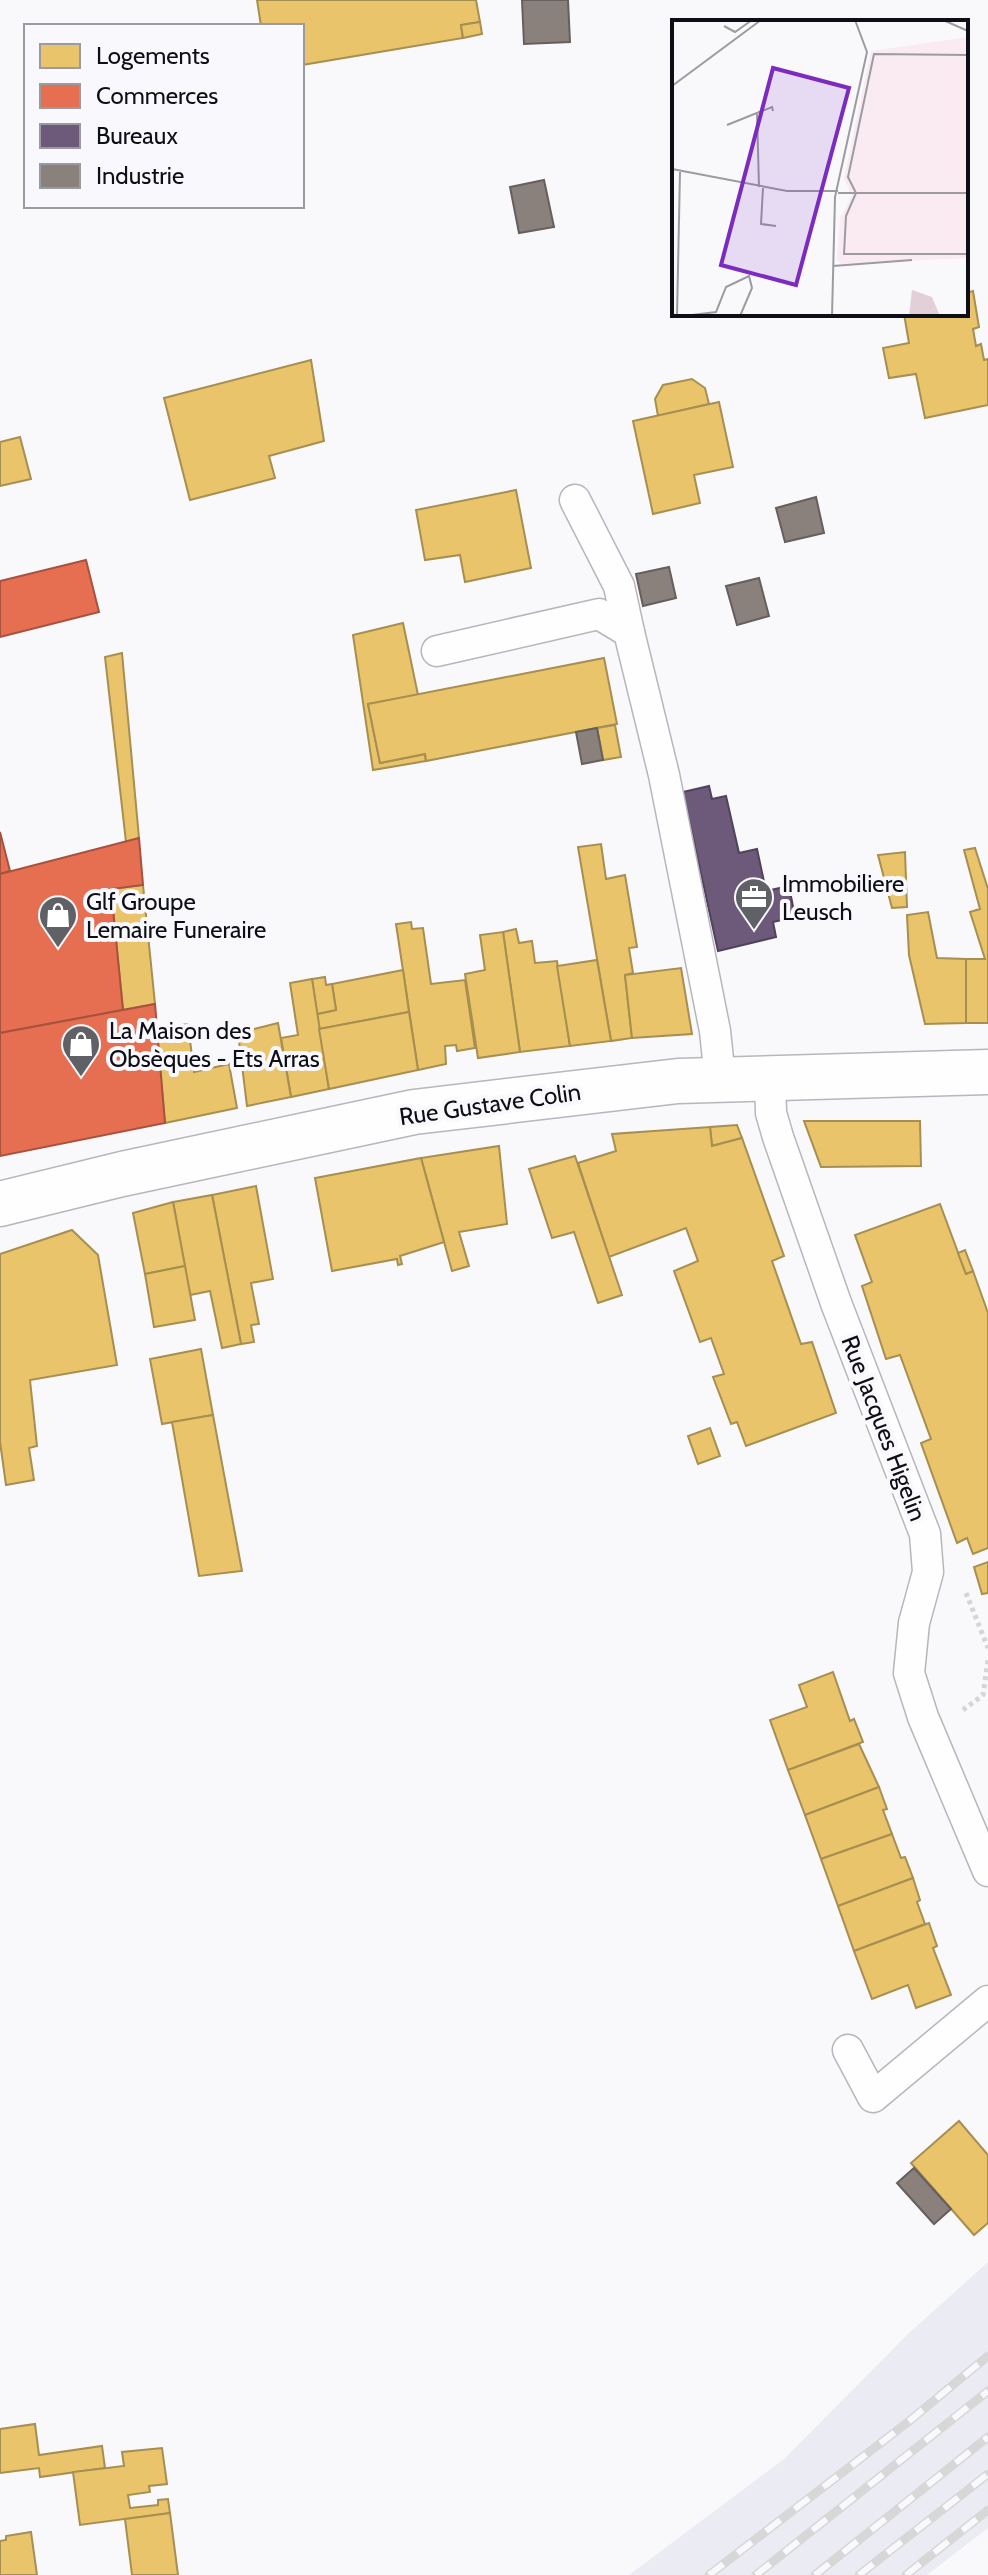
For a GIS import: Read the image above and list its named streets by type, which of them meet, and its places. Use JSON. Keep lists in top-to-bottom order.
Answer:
{
  "streets": {
    "street": ["Rue Gustave Colin"],
    "lane": ["Rue Jacques Higelin"]
  },
  "crossings": [
    ["Rue Gustave Colin", "Rue Jacques Higelin"]
  ],
  "places": {
    "office": ["Immobiliere Leusch"],
    "shop": ["Glf Groupe Lemaire Funeraire", "La Maison des Obsèques - Ets Arras"]
  },
  "legend": [
    "Logements",
    "Commerces",
    "Bureaux",
    "Industrie"
  ]
}
